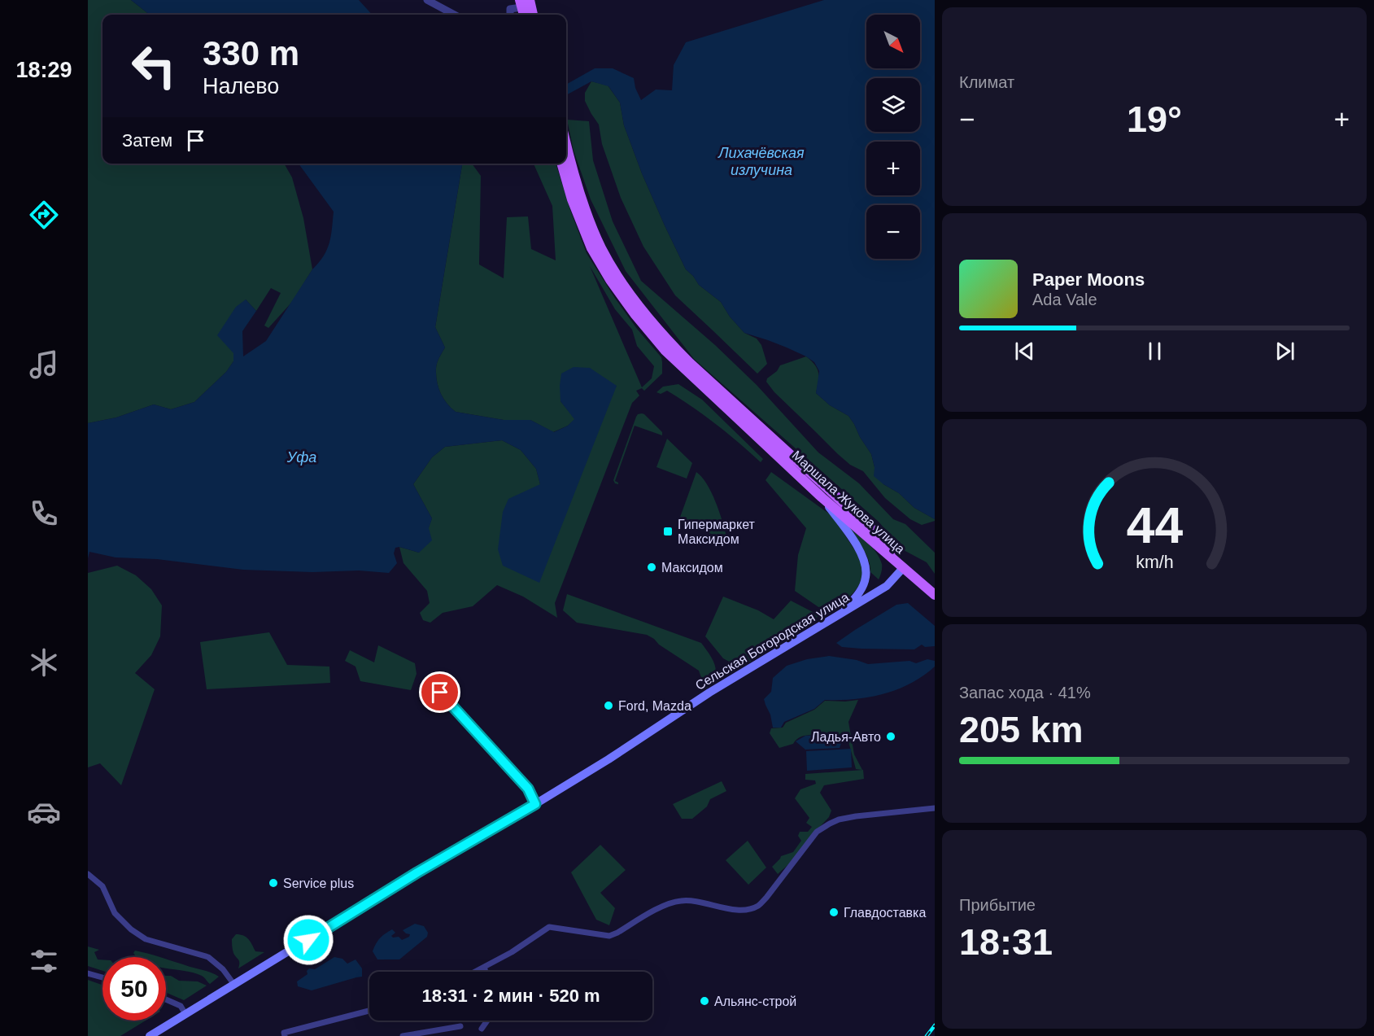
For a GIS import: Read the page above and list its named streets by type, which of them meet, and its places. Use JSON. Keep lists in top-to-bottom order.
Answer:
{
  "streets": {
    "main road": ["Маршала Жукова улица", "Сельская Богородская улица"]
  },
  "crossings": [
    ["Маршала Жукова улица", "Сельская Богородская улица"]
  ],
  "water": ["Лихачёвская излучина", "Уфа"],
  "places": {
    "transit": ["Гипермаркет Максидом"],
    "other": [
      "Максидом",
      "Ford, Mazda",
      "Ладья-Авто",
      "Service plus",
      "Главдоставка",
      "Альянс-строй"
    ]
  },
  "north": "bottom right",
  "page": {
    "tabs": "18:29",
    "tile": [
      "Климат",
      ["Запас хода · 41%", "205 km"],
      ["Прибытие", "18:31"]
    ],
    "map_buttons": ["+", "−"],
    "turn": ["330 m", "Налево"],
    "heat": ["−", "19°", "+"],
    "then": "Затем",
    "song": ["Paper Moons", "Ada Vale"],
    "limit": "50",
    "trip": "18:31 · 2 мин · 520 m",
    "gauge": ["44", "km/h"]
  }
}
